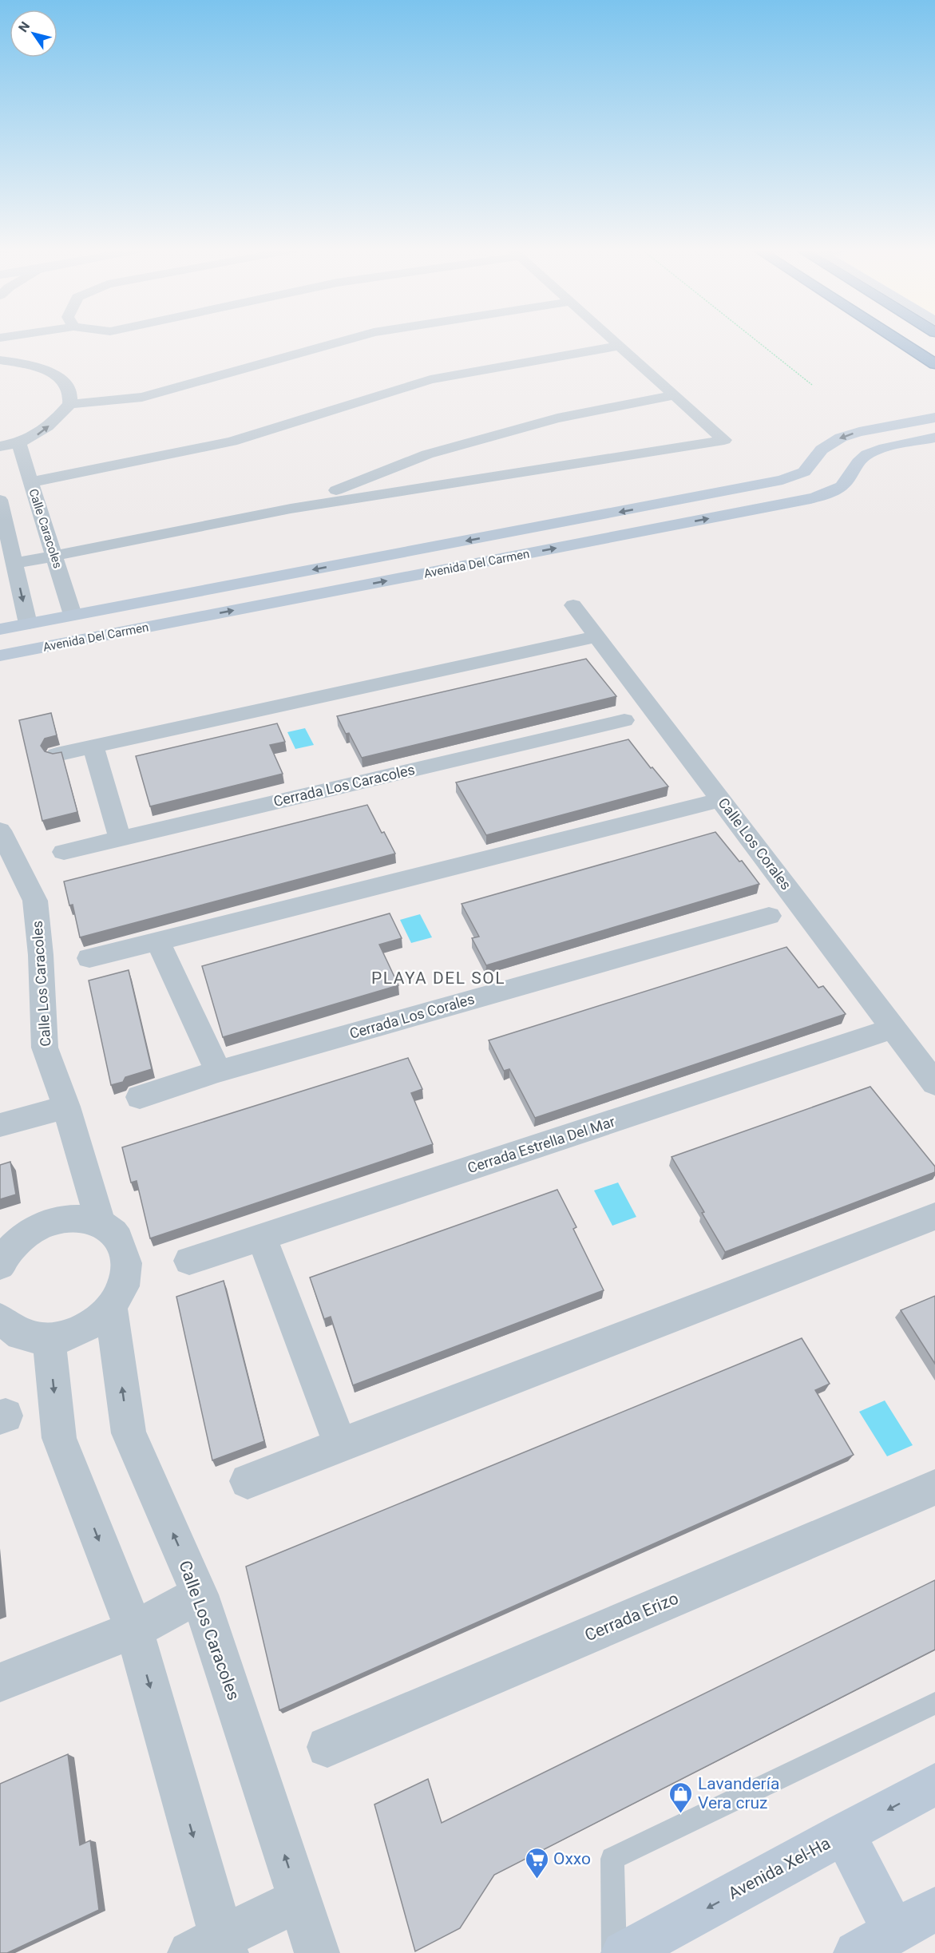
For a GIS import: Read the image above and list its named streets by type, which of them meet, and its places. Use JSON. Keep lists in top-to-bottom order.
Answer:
{
  "streets": {
    "main road": ["Avenida Del Carmen", "Avenida Xel-Ha"],
    "street": [
      "Calle Caracoles",
      "Cerrada Los Caracoles",
      "Calle Los Corales",
      "Calle Los Caracoles",
      "Cerrada Los Corales",
      "Cerrada Estrella Del Mar",
      "Cerrada Erizo"
    ]
  },
  "crossings": [
    ["Calle Caracoles", "Avenida Del Carmen"],
    ["Calle Los Corales", "Cerrada Estrella Del Mar"]
  ],
  "one_way": ["Avenida Xel-Ha"],
  "districts": ["PLAYA DEL SOL"],
  "places": {
    "shop": ["Lavandería Vera cruz"],
    "supermarket": ["Oxxo"]
  },
  "north": "top left"
}
